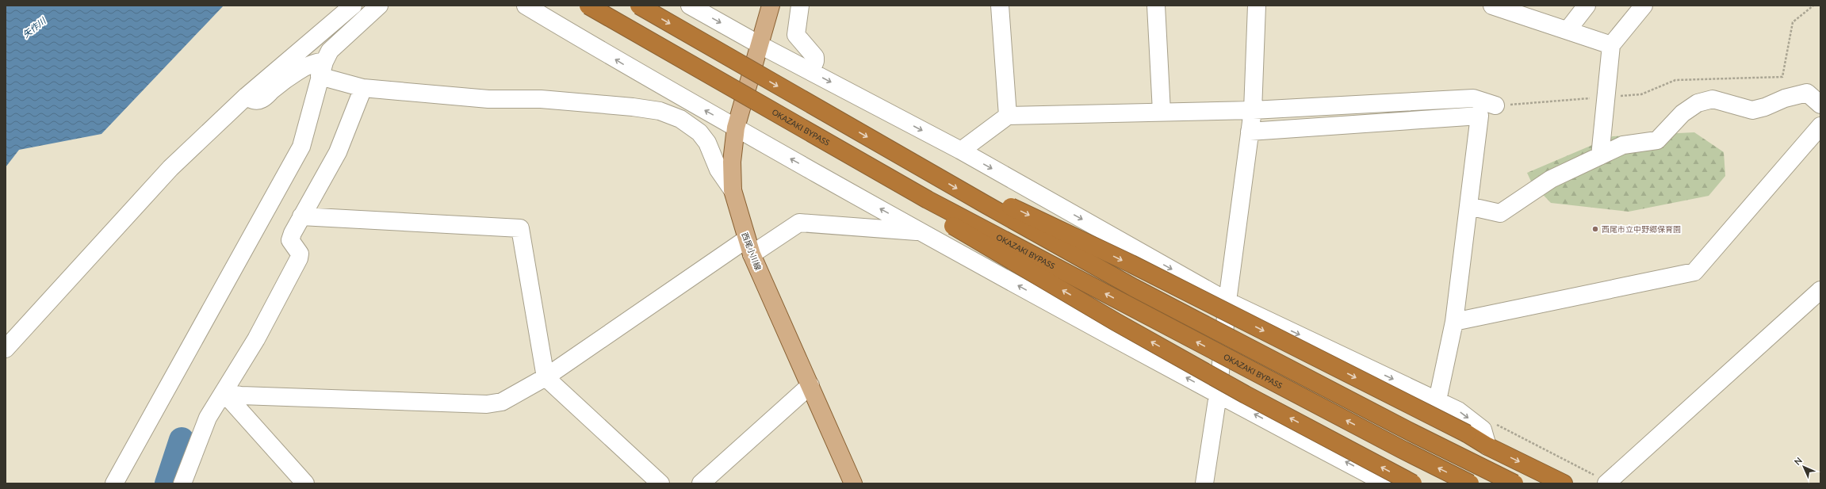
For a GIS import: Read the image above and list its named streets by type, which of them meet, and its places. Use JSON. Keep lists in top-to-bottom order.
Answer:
{
  "streets": {
    "highway": ["OKAZAKI BYPASS"],
    "main road": ["西尾小川線"]
  },
  "water": ["矢作川"],
  "places": ["西尾市立中野郷保育園"],
  "north": "top left"
}
